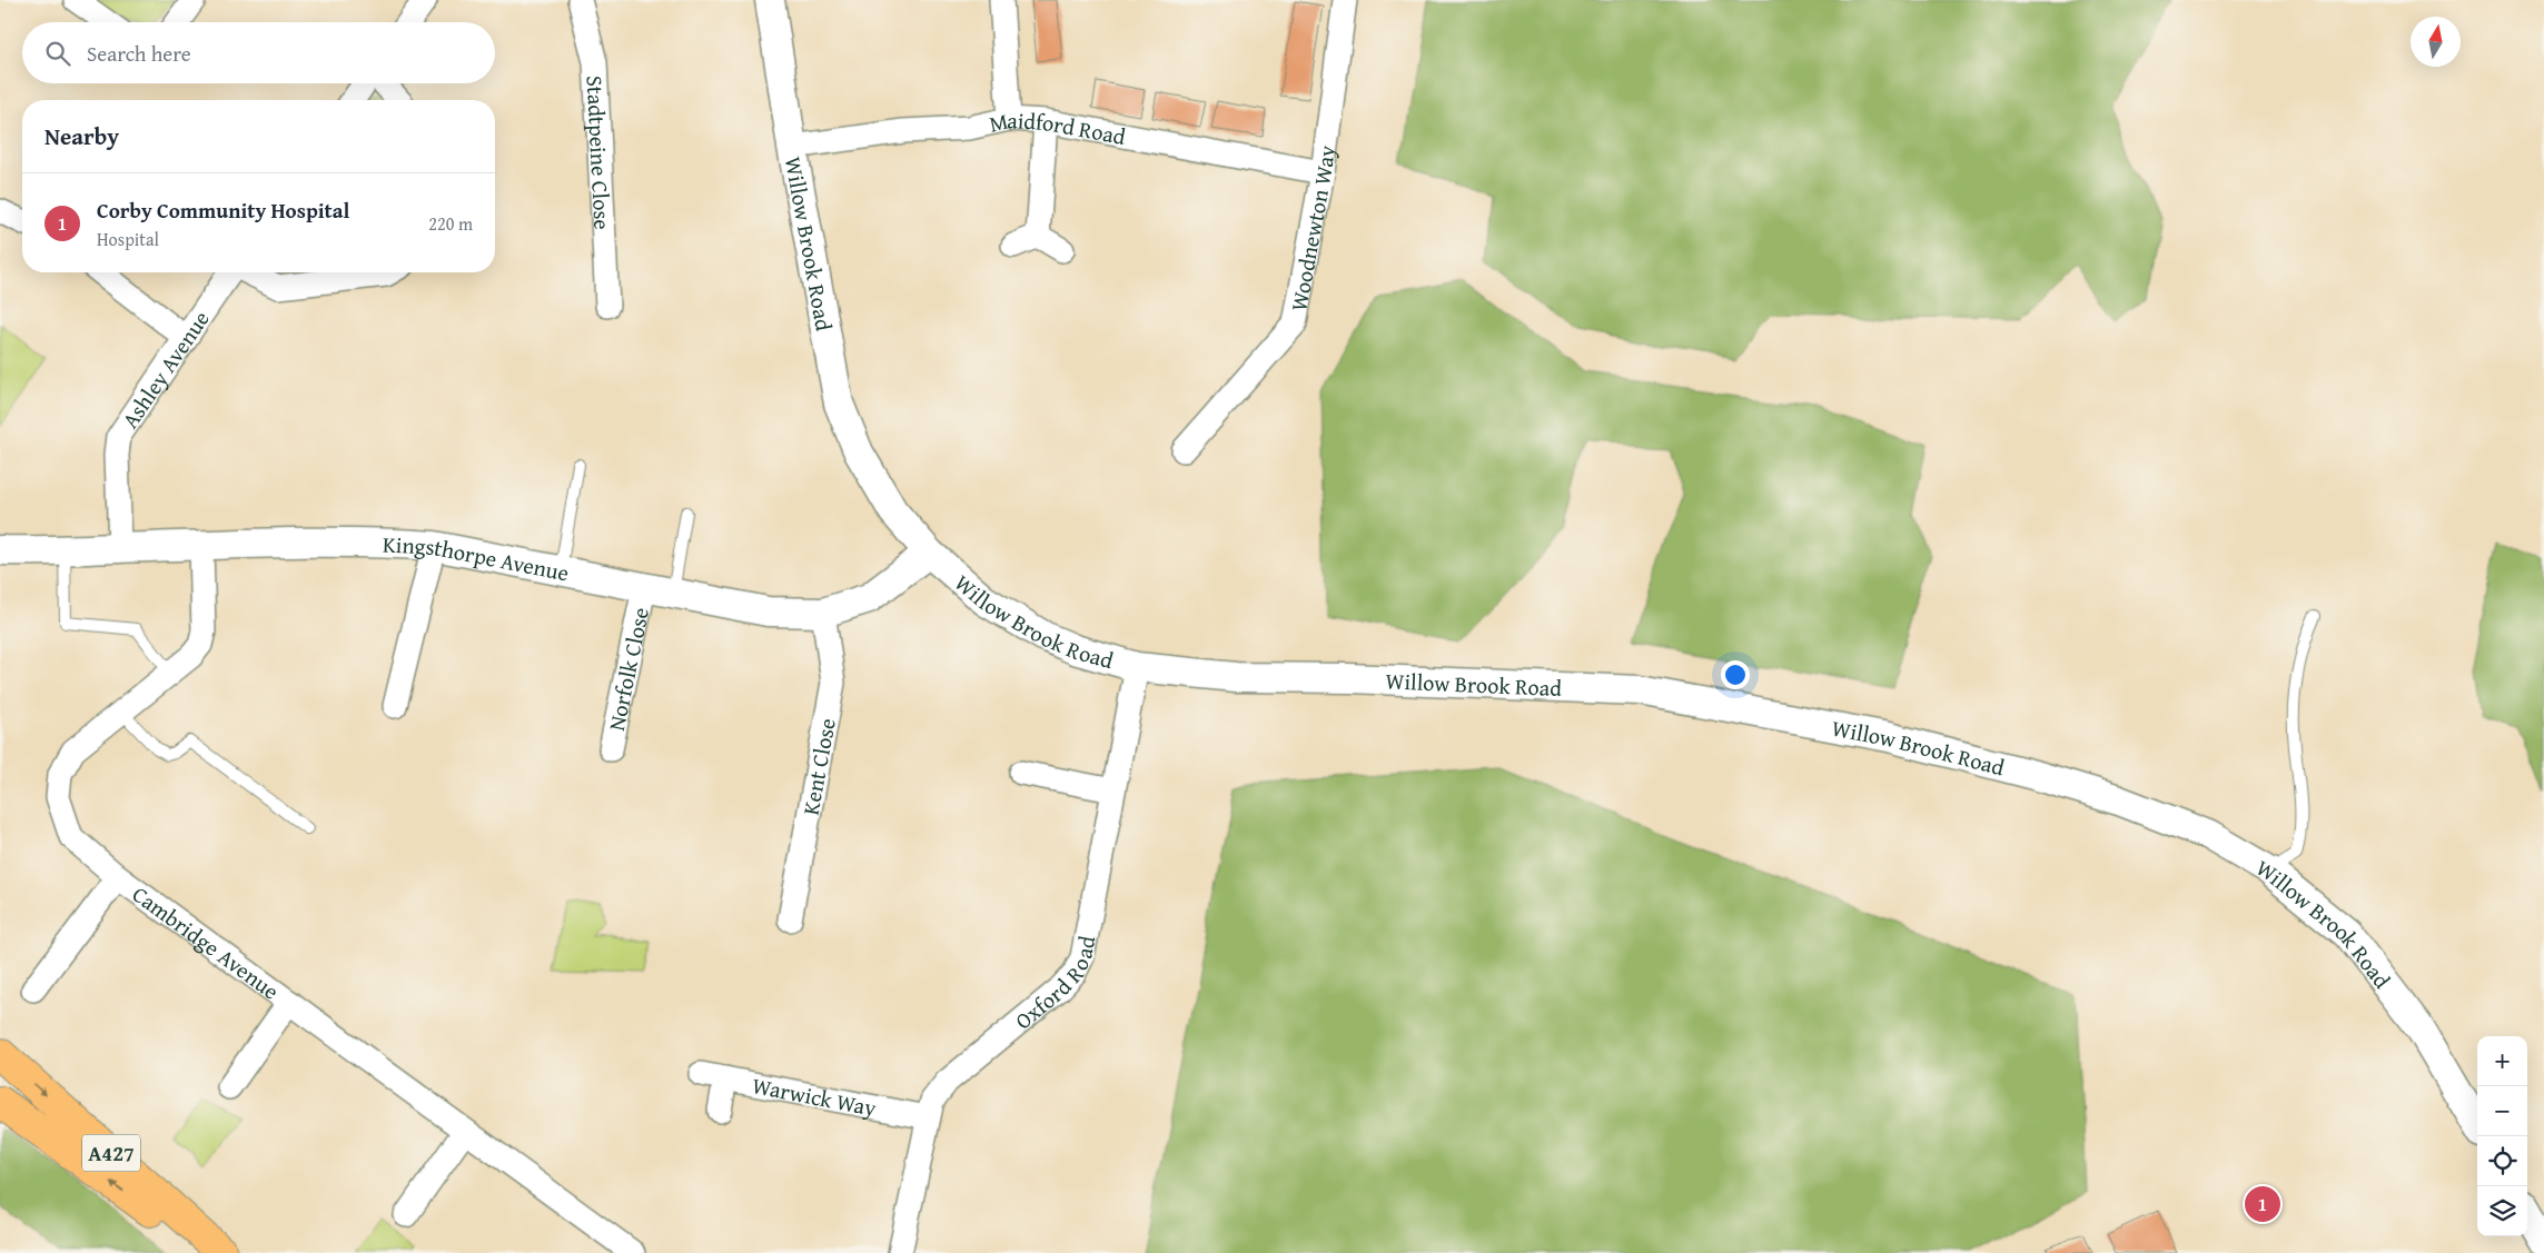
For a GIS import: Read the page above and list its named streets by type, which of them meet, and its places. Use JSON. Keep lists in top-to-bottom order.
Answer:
{
  "streets": {
    "highway": ["A427"],
    "street": [
      "Maidford Road",
      "Stadtpeine Close",
      "Woodnewton Way",
      "Willow Brook Road",
      "Ashley Avenue",
      "Kingsthorpe Avenue",
      "Norfolk Close",
      "Kent Close",
      "Cambridge Avenue",
      "Oxford Road",
      "Warwick Way"
    ]
  },
  "crossings": [
    ["Maidford Road", "Woodnewton Way"],
    ["Maidford Road", "Willow Brook Road"],
    ["Willow Brook Road", "Kingsthorpe Avenue"],
    ["Willow Brook Road", "Oxford Road"],
    ["Ashley Avenue", "Kingsthorpe Avenue"],
    ["Kingsthorpe Avenue", "Norfolk Close"],
    ["Kingsthorpe Avenue", "Kent Close"],
    ["Kingsthorpe Avenue", "Cambridge Avenue"],
    ["Oxford Road", "Warwick Way"]
  ],
  "north": "top",
  "page": {
    "search": "Search here",
    "heading": "Nearby",
    "list": [
      {
        "mark": "1",
        "name": "Corby Community Hospital",
        "note": "Hospital",
        "value": "220 m"
      }
    ],
    "map_buttons": ["+", "−"],
    "pins": "1"
  }
}
